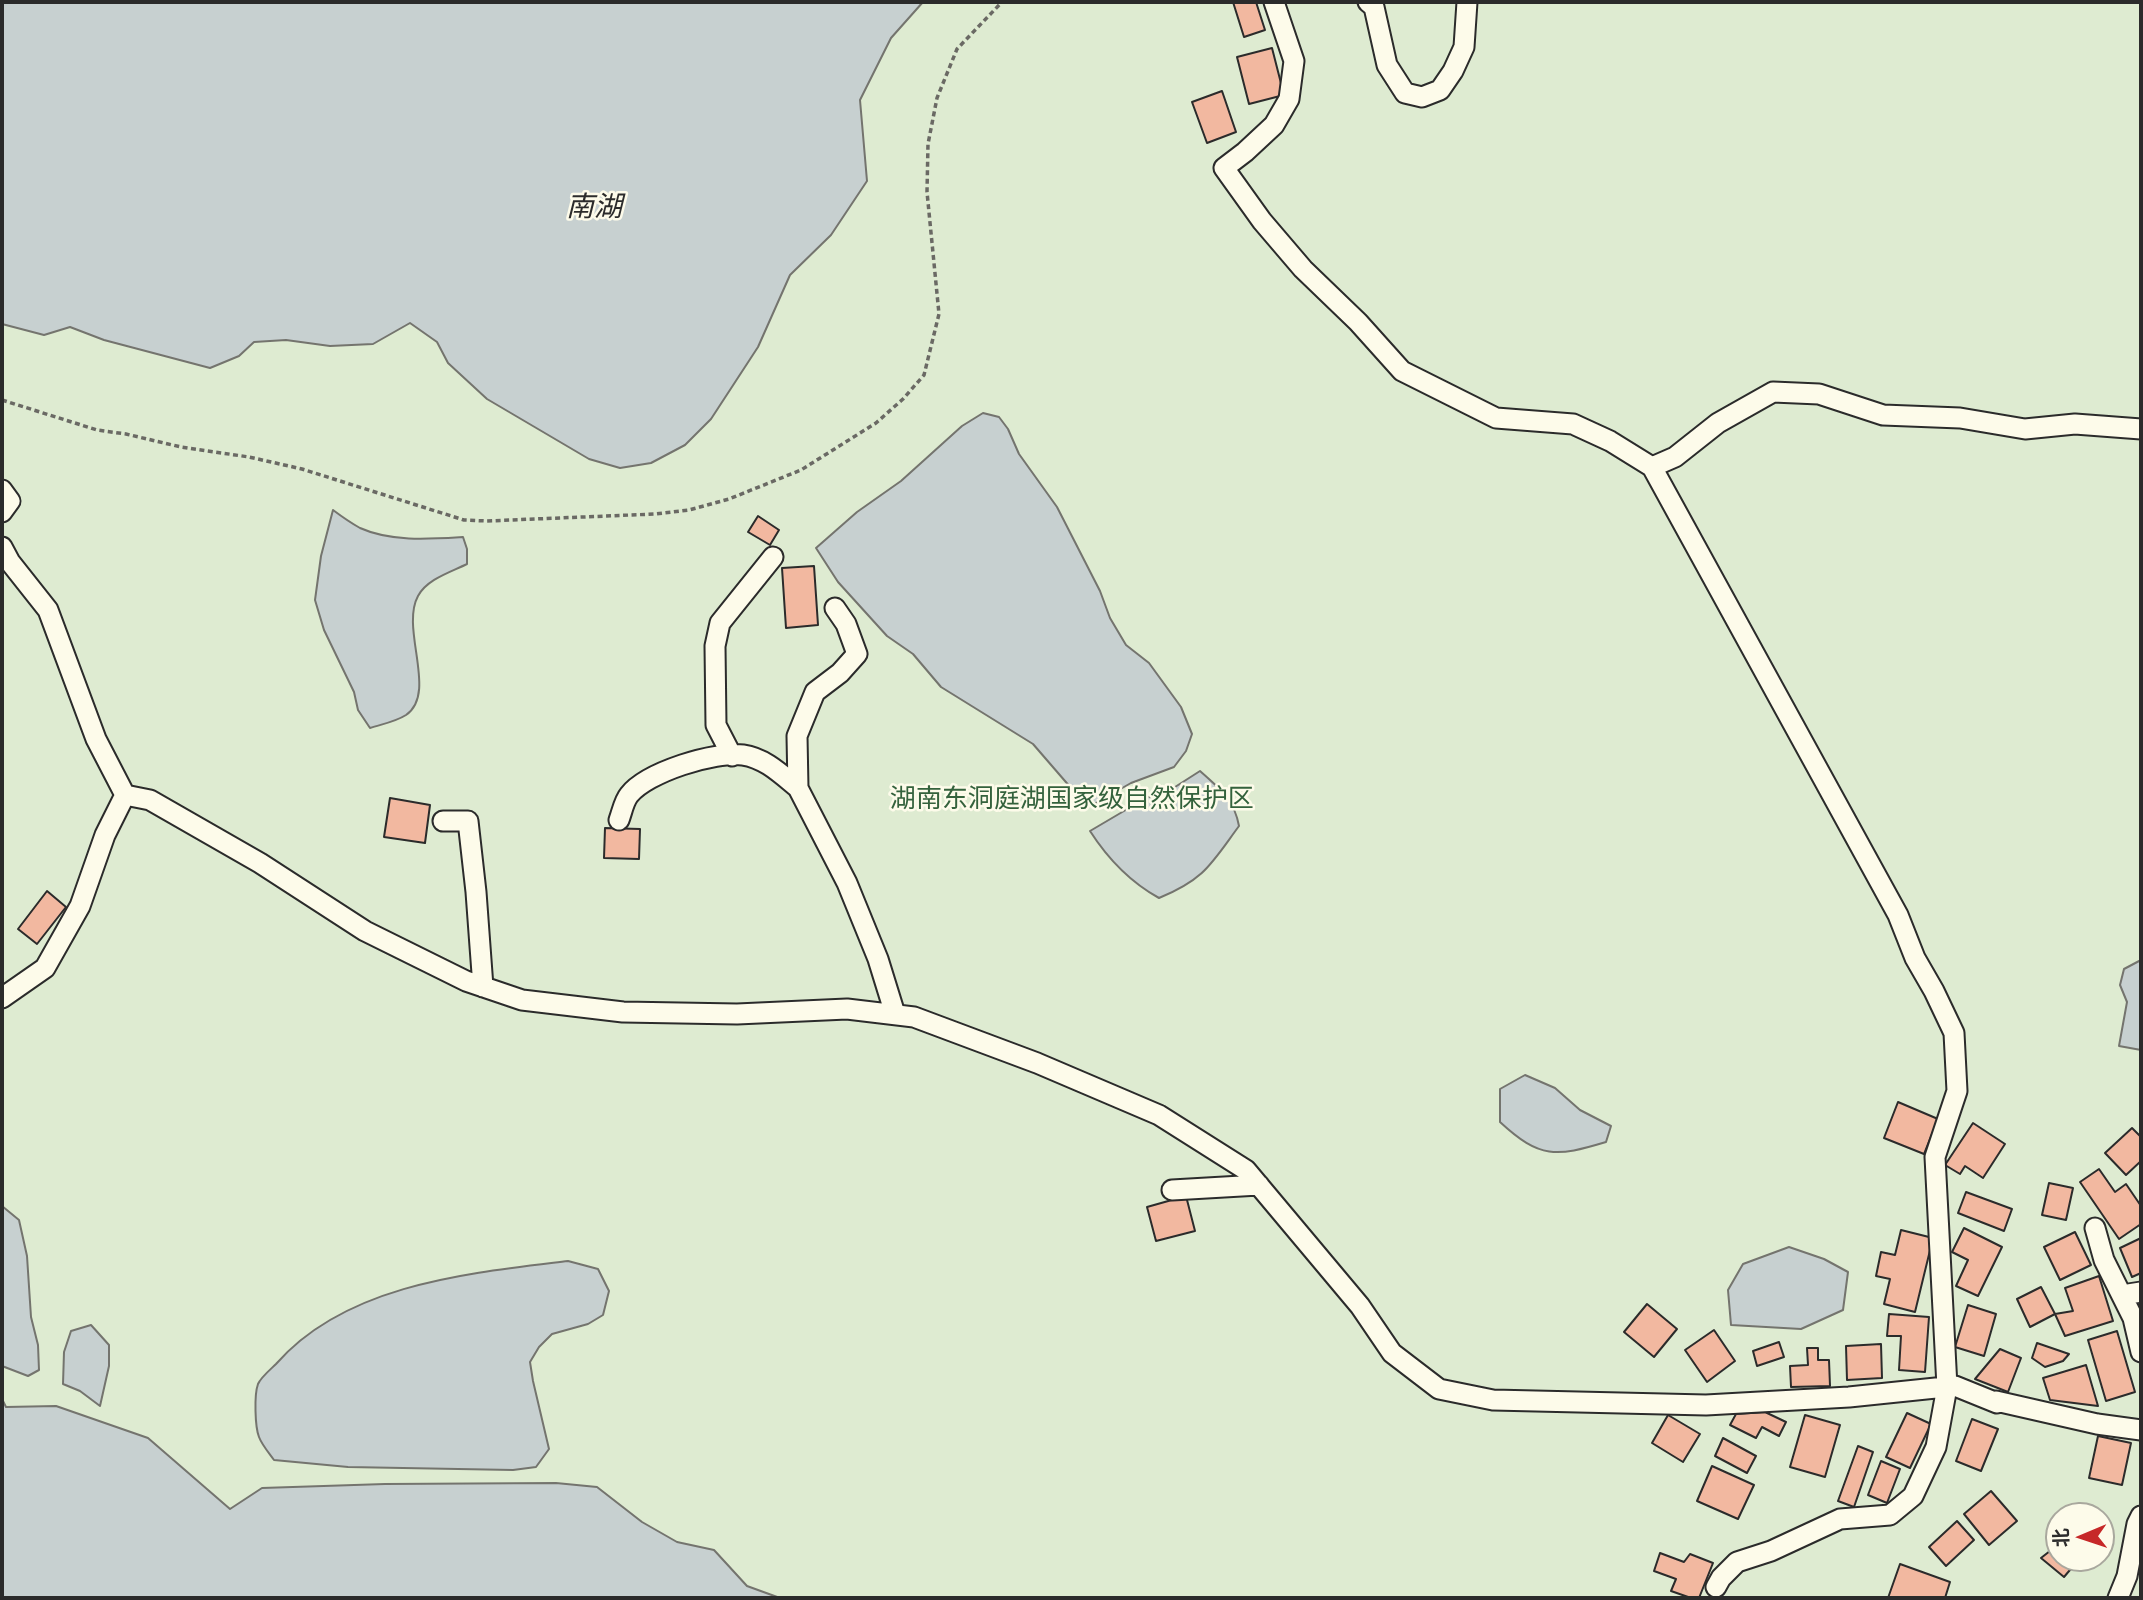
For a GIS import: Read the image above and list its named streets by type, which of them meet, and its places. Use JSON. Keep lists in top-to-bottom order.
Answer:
{
  "water": ["南湖"],
  "parks": ["湖南东洞庭湖国家级自然保护区"],
  "north": "left"
}
